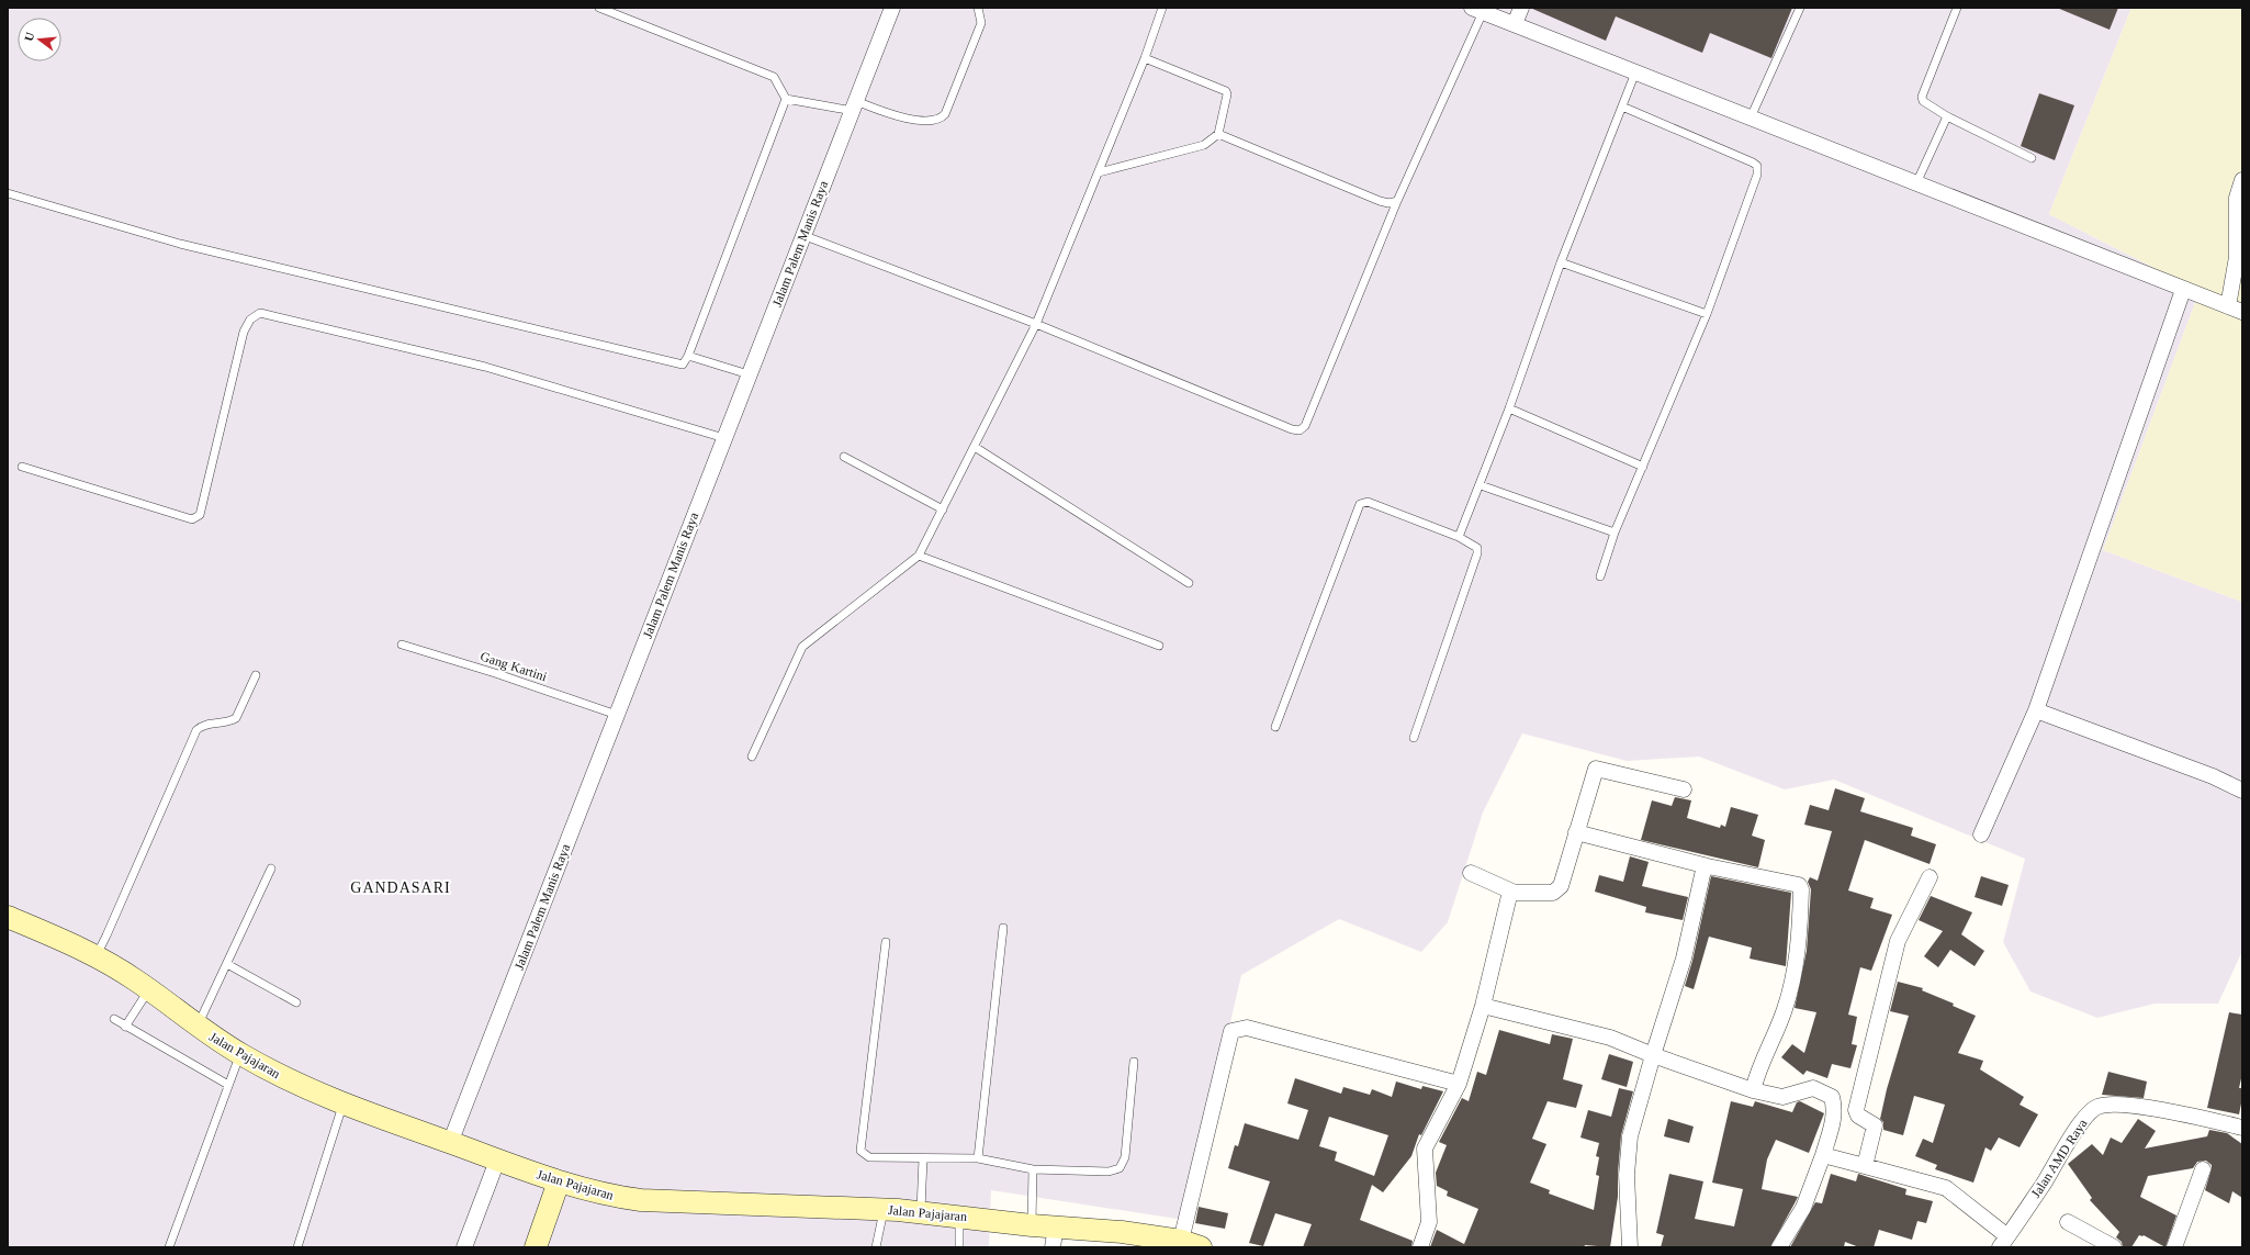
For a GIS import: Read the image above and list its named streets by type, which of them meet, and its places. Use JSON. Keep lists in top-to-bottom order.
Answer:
{
  "streets": {
    "main road": ["Jalan Pajajaran"],
    "street": ["Jalam Palem Manis Raya", "Jalan AMD Raya"],
    "lane": ["Gang Kartini"]
  },
  "crossings": [
    ["Jalam Palem Manis Raya", "Gang Kartini"],
    ["Jalam Palem Manis Raya", "Jalan Pajajaran"]
  ],
  "districts": ["GANDASARI"],
  "north": "left"
}
